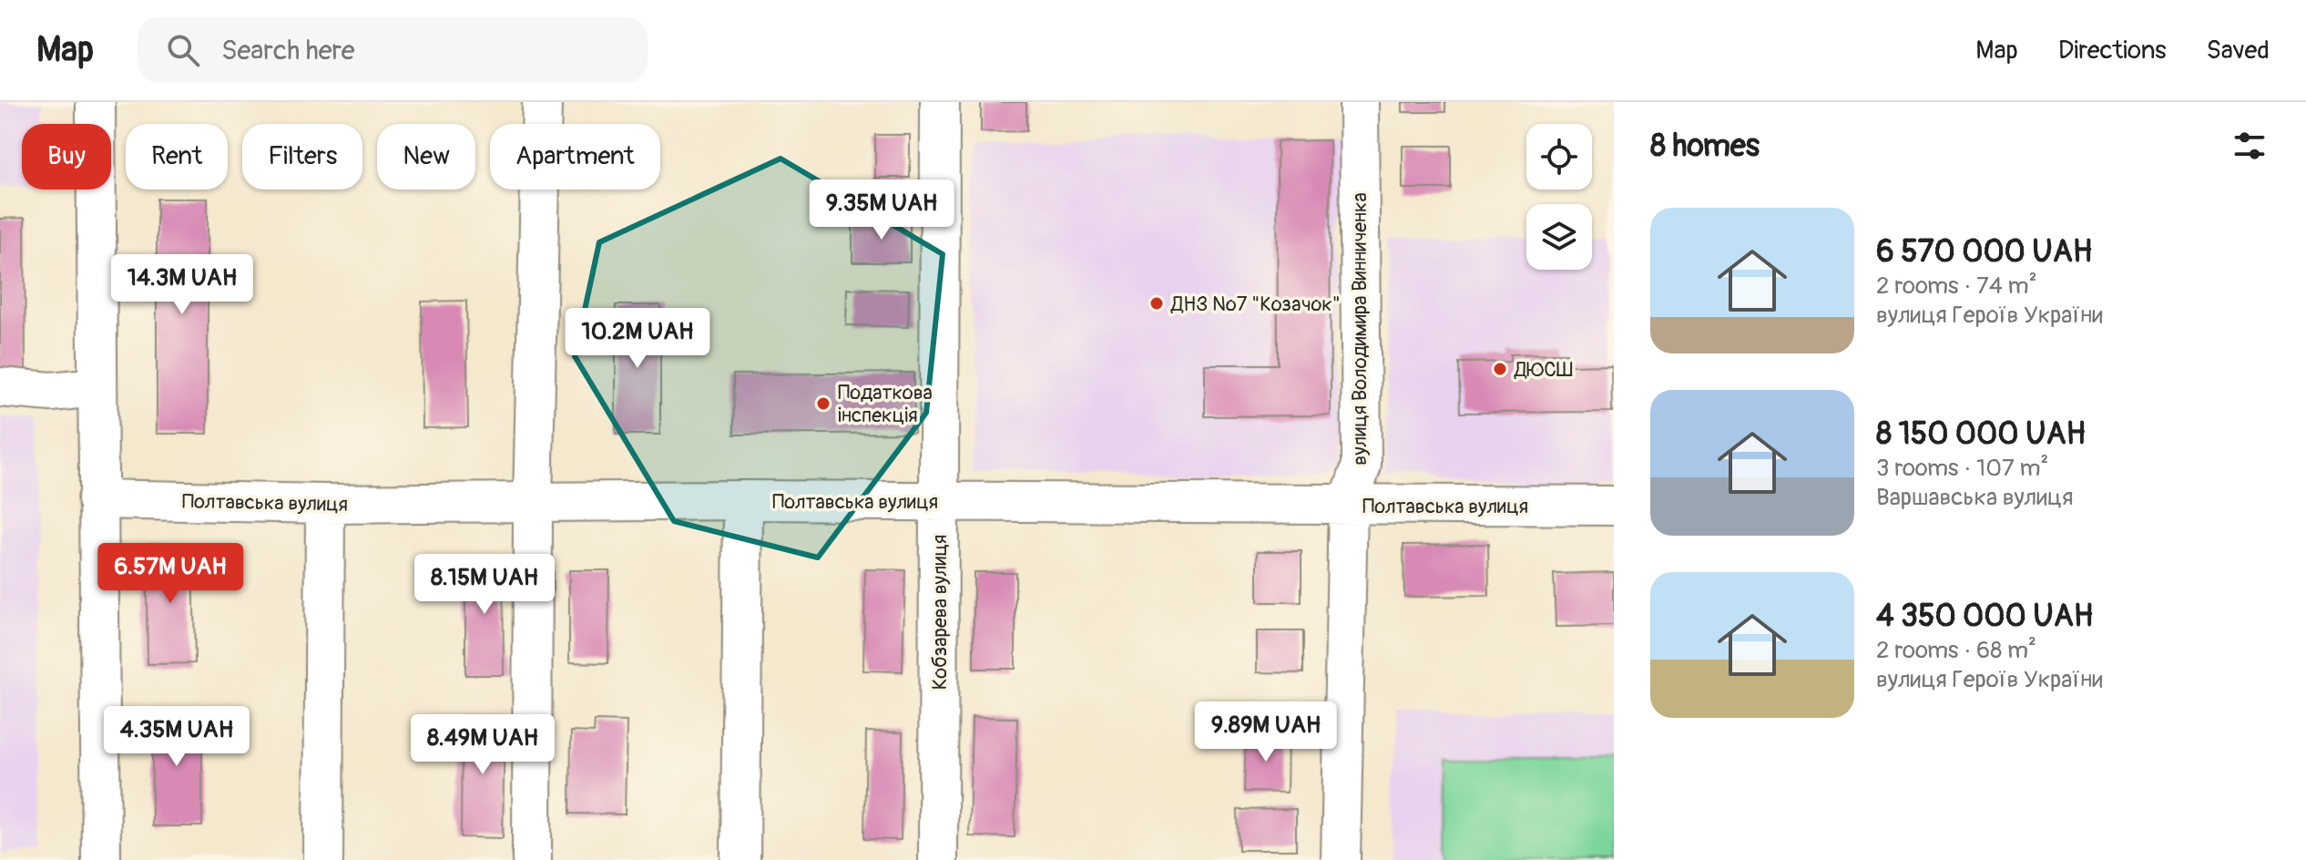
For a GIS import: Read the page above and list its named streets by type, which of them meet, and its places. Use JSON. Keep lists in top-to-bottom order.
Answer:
{
  "streets": {
    "street": ["вулиця Володимира Винниченка", "Полтавська вулиця", "Кобзарева вулиця"]
  },
  "crossings": [
    ["вулиця Володимира Винниченка", "Полтавська вулиця"],
    ["Полтавська вулиця", "Кобзарева вулиця"]
  ],
  "places": ["ДНЗ №7 \"Козачок\"", "ДЮСШ", "Податкова інспекція"],
  "page": {
    "header": "Map",
    "search": "Search here",
    "nav": ["Map", "Directions", "Saved"],
    "heading": "8 homes",
    "chip": [
      "Buy",
      "Rent",
      "Filters",
      "New",
      "Apartment"
    ],
    "price": [
      "9.35M UAH",
      "14.3M UAH",
      "10.2M UAH",
      "6.57M UAH",
      "8.15M UAH",
      "9.89M UAH",
      "4.35M UAH",
      "8.49M UAH"
    ],
    "list": [
      {
        "name": "6 570 000 UAH",
        "note": "2 rooms · 74 m² · вулиця Героїв України"
      },
      {
        "name": "8 150 000 UAH",
        "note": "3 rooms · 107 m² · Варшавська вулиця"
      },
      {
        "name": "4 350 000 UAH",
        "note": "2 rooms · 68 m² · вулиця Героїв України"
      }
    ]
  }
}
